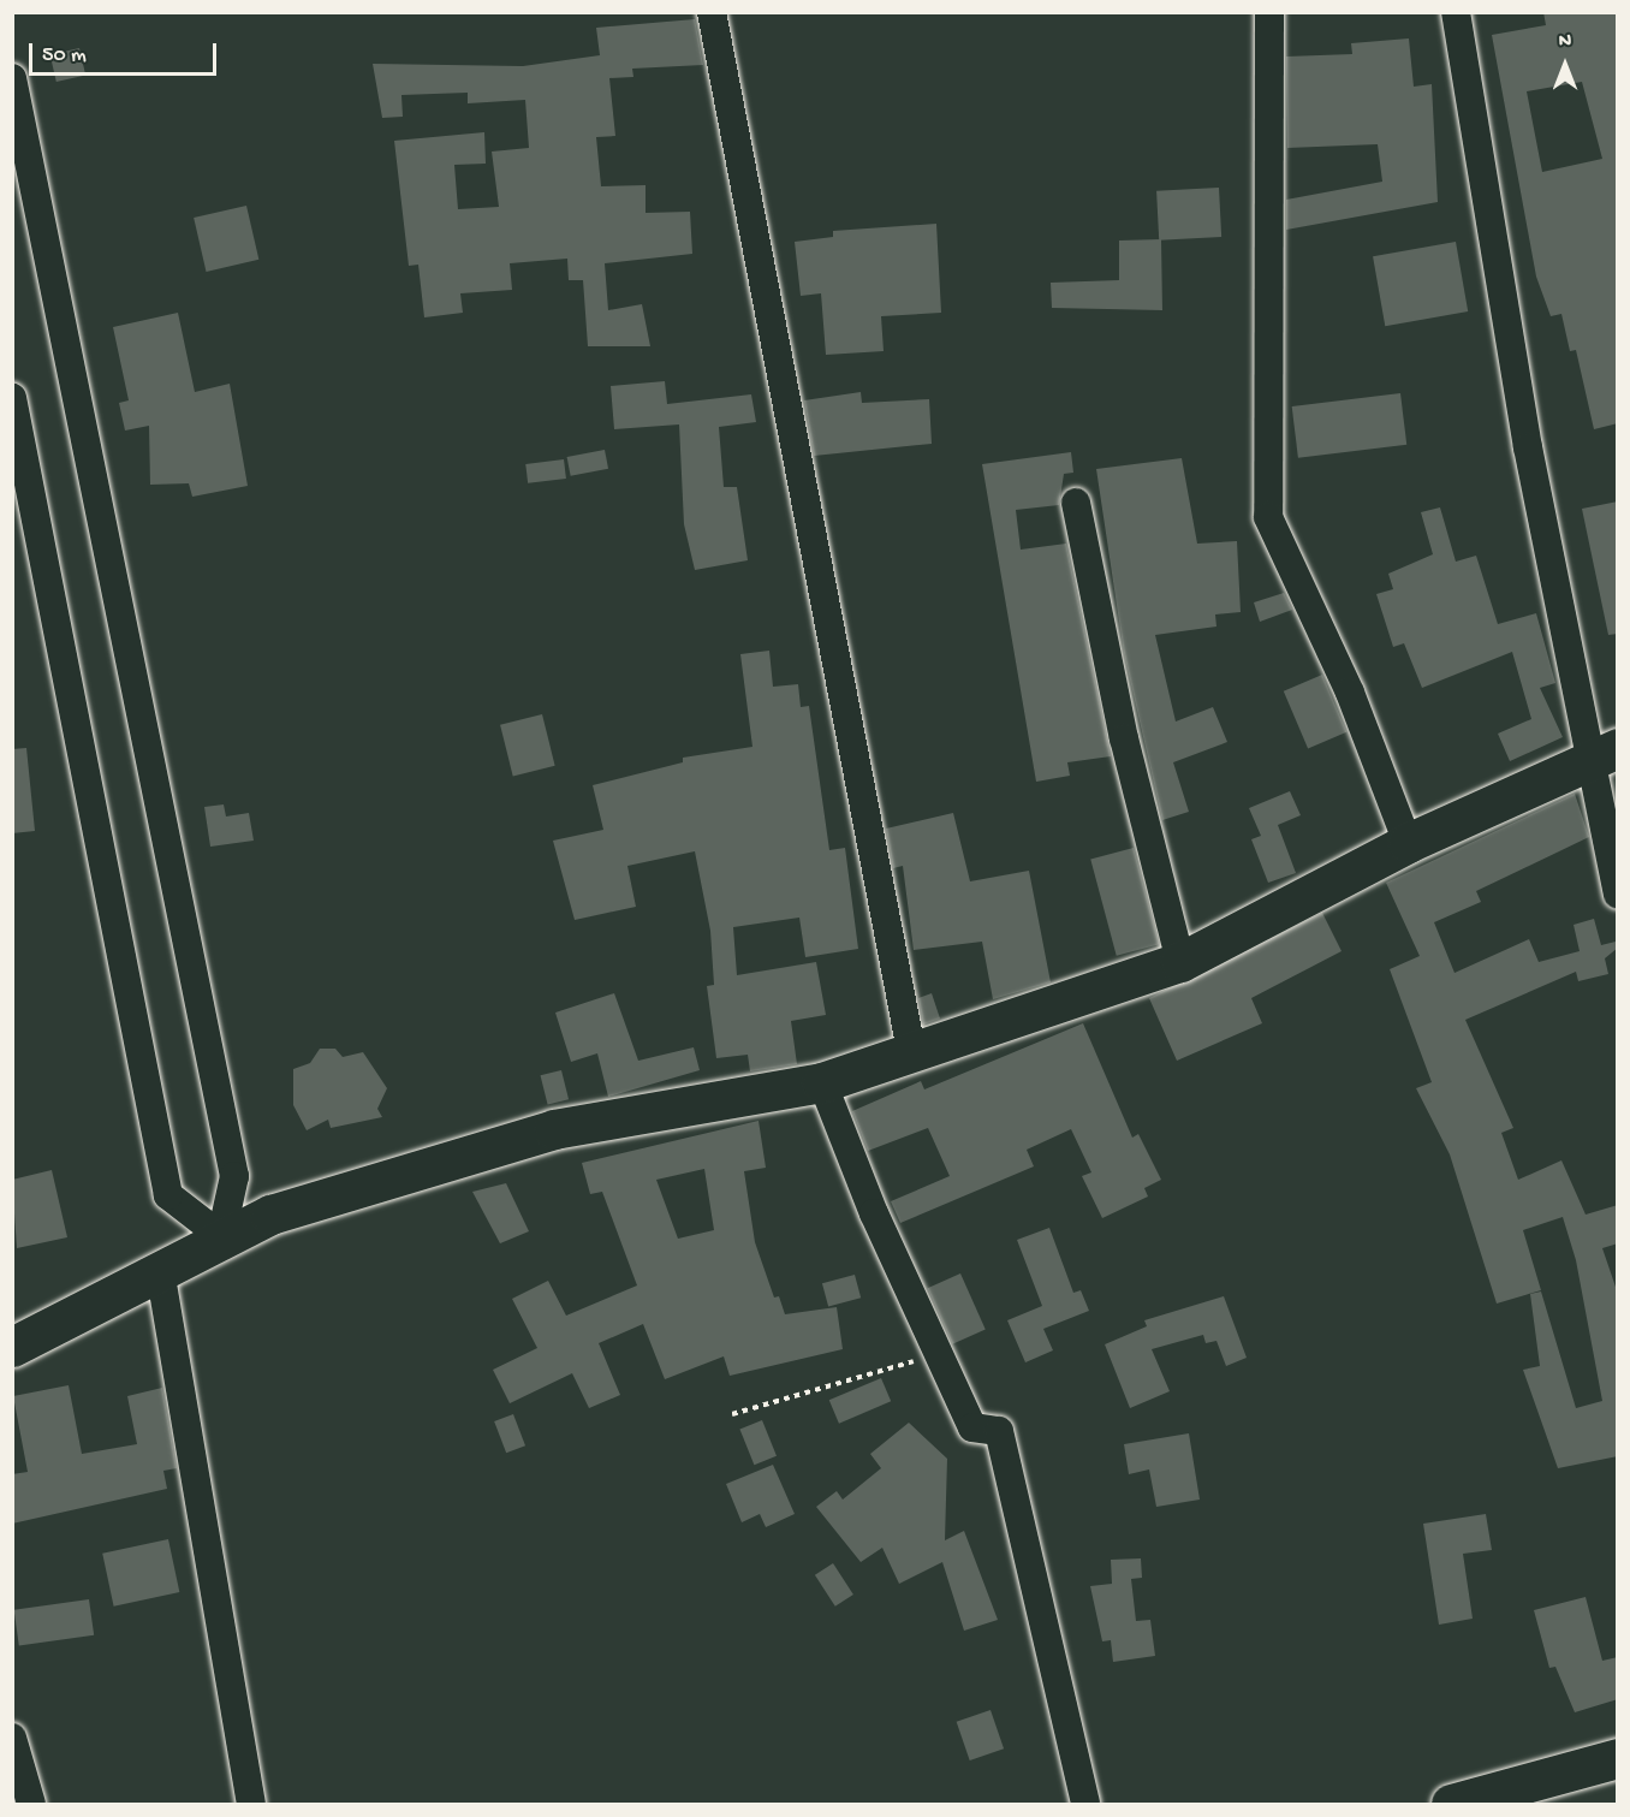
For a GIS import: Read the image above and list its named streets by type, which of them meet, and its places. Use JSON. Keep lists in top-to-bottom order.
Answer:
{
  "scale_bar": "50 m",
  "north": "top"
}
